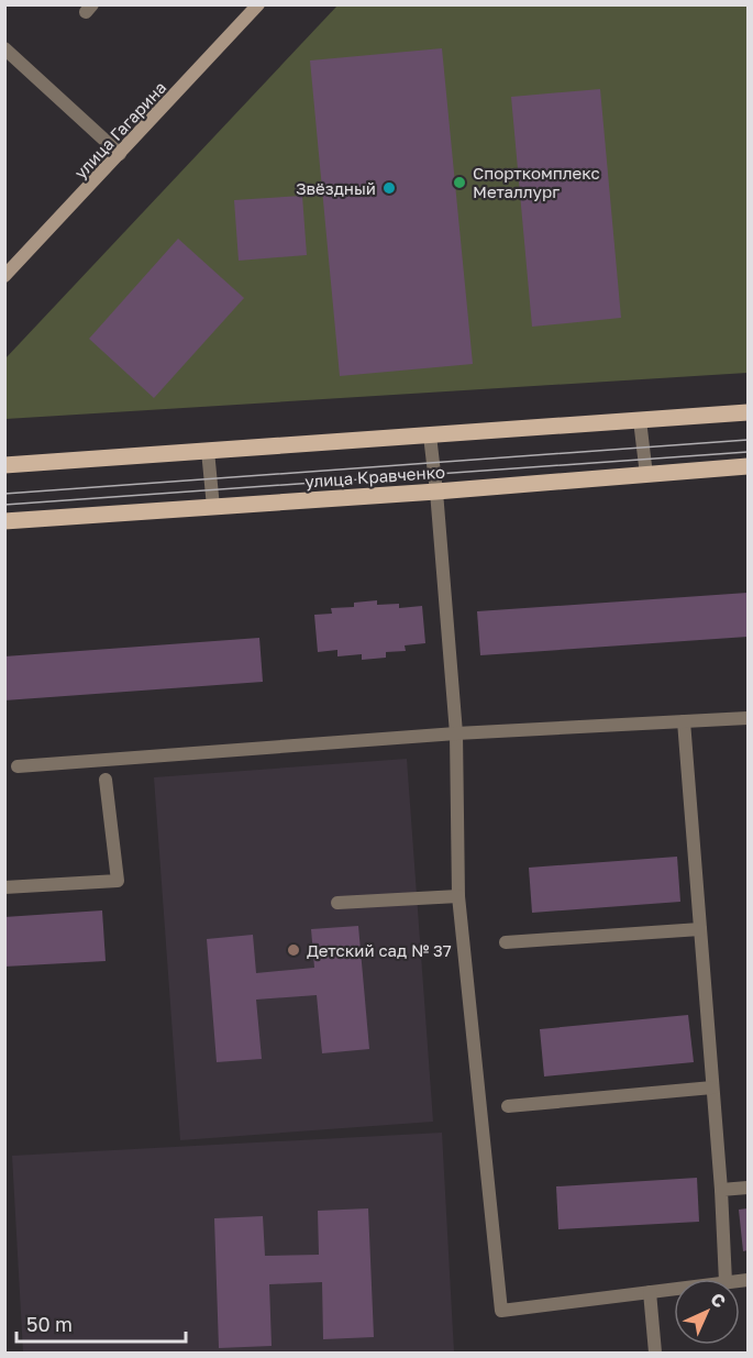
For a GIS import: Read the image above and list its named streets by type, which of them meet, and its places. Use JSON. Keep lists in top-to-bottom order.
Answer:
{
  "streets": {
    "main road": ["улица Гагарина", "улица Кравченко"]
  },
  "places": ["Спорткомплекс Металлург", "Звёздный", "Детский сад № 37"],
  "scale_bar": "50 m",
  "north": "top right"
}
